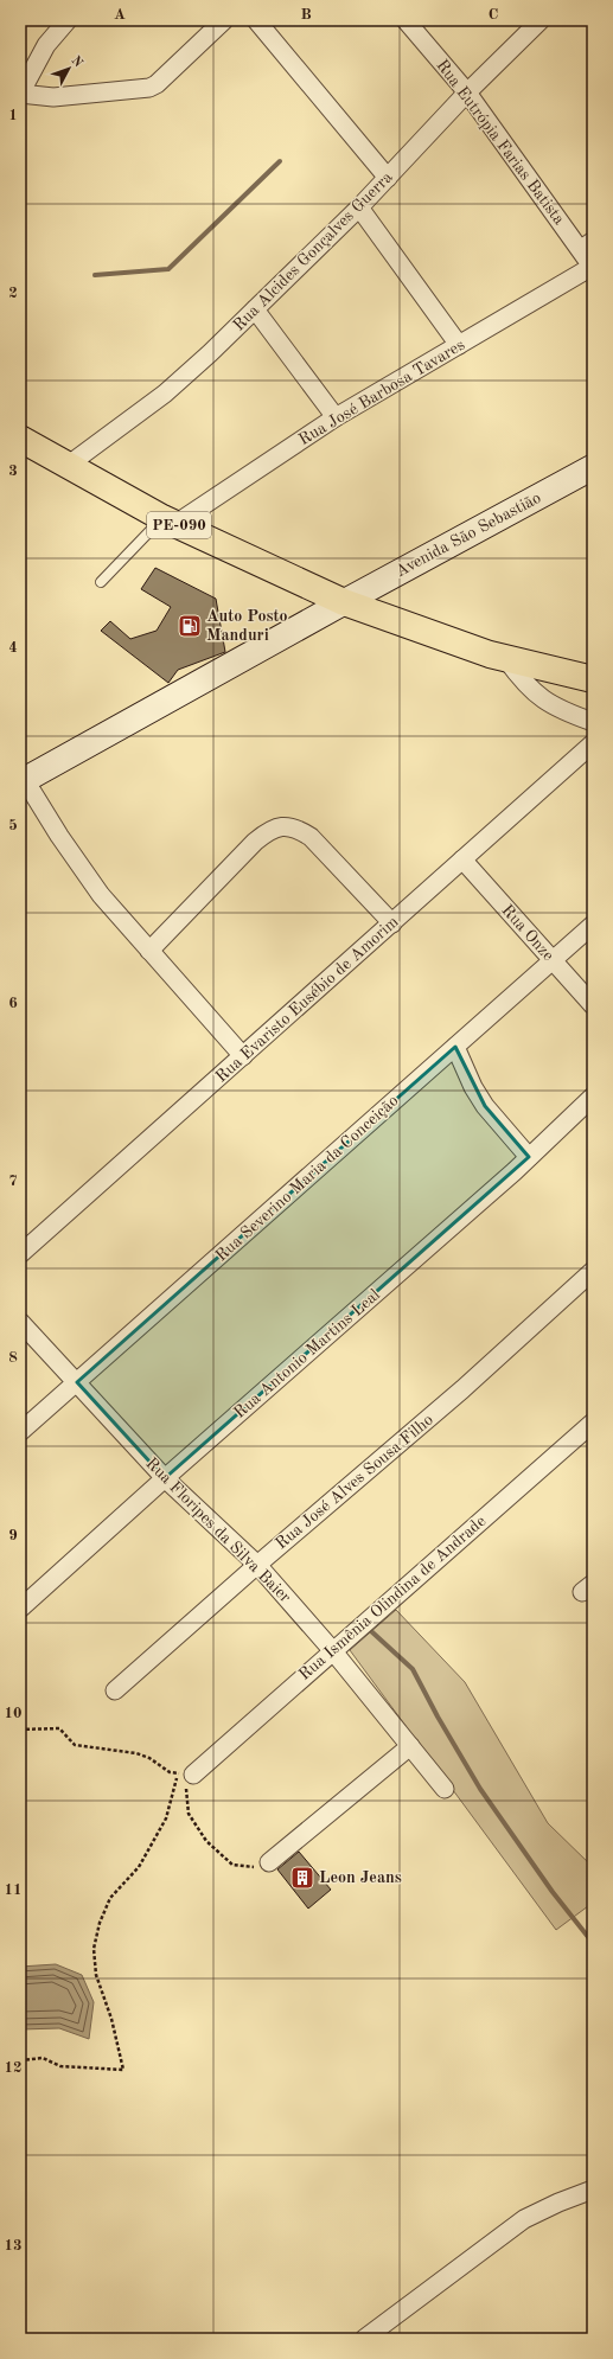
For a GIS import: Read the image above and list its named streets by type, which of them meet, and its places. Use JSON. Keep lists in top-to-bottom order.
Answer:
{
  "streets": {
    "main road": ["PE-090", "Avenida São Sebastião"],
    "street": [
      "Rua Eutrópia Farias Batista",
      "Rua Alcides Gonçalves Guerra",
      "Rua José Barbosa Tavares",
      "Rua Onze",
      "Rua Evaristo Eusébio de Amorim",
      "Rua Severino Maria da Conceição",
      "Rua Antonio Martins Leal",
      "Rua José Alves Sousa Filho",
      "Rua Floripes da Silva Baier",
      "Rua Ismênia Olindina de Andrade"
    ]
  },
  "crossings": [
    ["Rua Eutrópia Farias Batista", "Rua Alcides Gonçalves Guerra"],
    ["Rua Eutrópia Farias Batista", "Rua José Barbosa Tavares"],
    ["Rua Alcides Gonçalves Guerra", "PE-090"],
    ["Rua José Barbosa Tavares", "PE-090"],
    ["PE-090", "Avenida São Sebastião"],
    ["Rua Onze", "Rua Evaristo Eusébio de Amorim"],
    ["Rua Onze", "Rua Severino Maria da Conceição"],
    ["Rua Severino Maria da Conceição", "Rua Floripes da Silva Baier"],
    ["Rua Antonio Martins Leal", "Rua Floripes da Silva Baier"],
    ["Rua José Alves Sousa Filho", "Rua Floripes da Silva Baier"],
    ["Rua Floripes da Silva Baier", "Rua Ismênia Olindina de Andrade"]
  ],
  "places": {
    "fuel station": ["Auto Posto Manduri"],
    "building": ["Leon Jeans"]
  },
  "north": "top right",
  "grid": {
    "columns": ["A", "B", "C"],
    "rows": [
      "1",
      "2",
      "3",
      "4",
      "5",
      "6",
      "7",
      "8",
      "9",
      "10",
      "11",
      "12",
      "13"
    ]
  }
}
